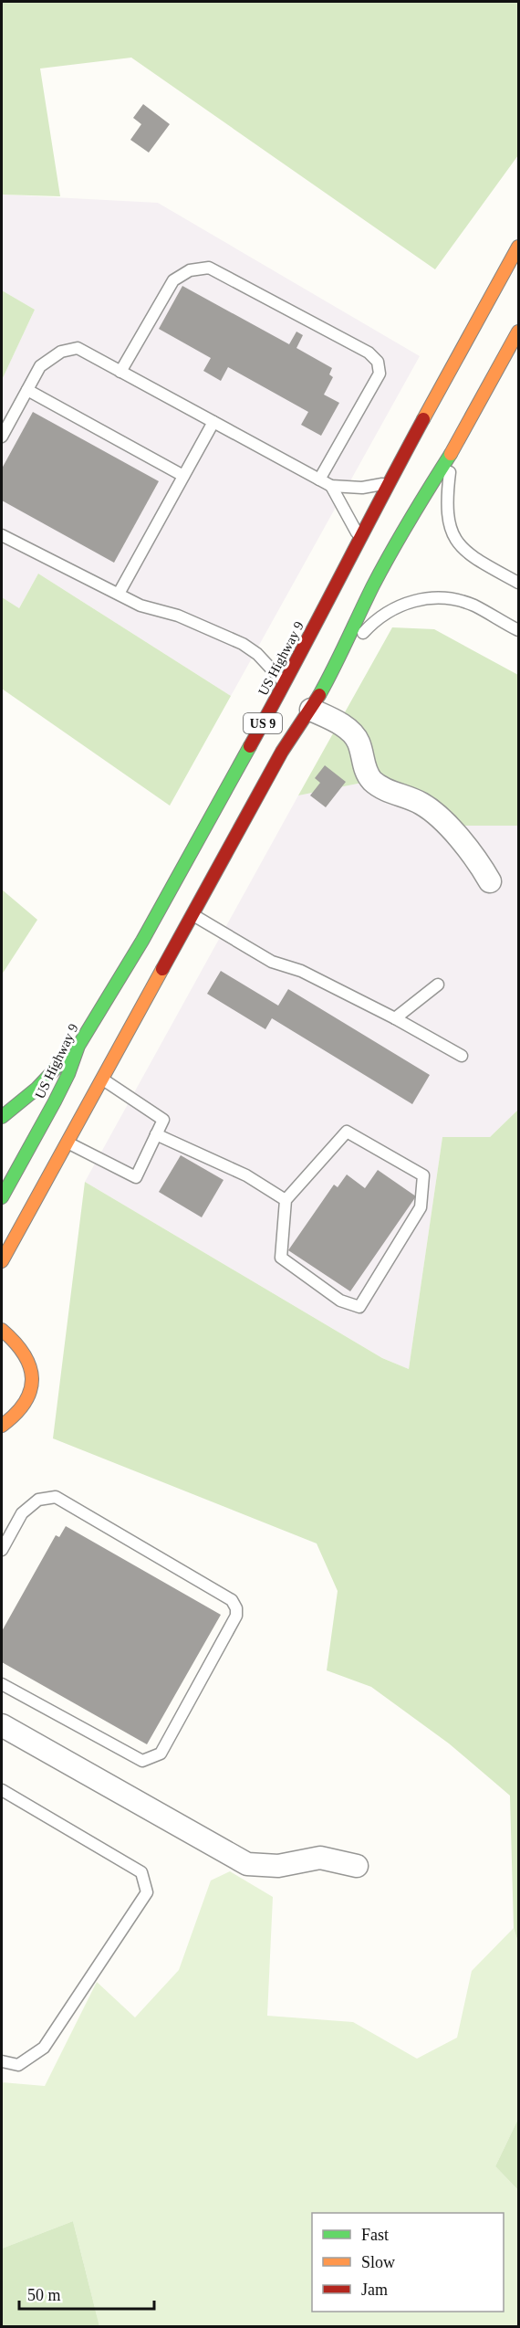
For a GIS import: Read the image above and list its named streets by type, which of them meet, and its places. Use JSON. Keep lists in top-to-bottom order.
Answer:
{
  "streets": {
    "highway": ["US Highway 9", "US 9"]
  },
  "legend": ["Fast", "Slow", "Jam"],
  "scale_bar": "50 m"
}
